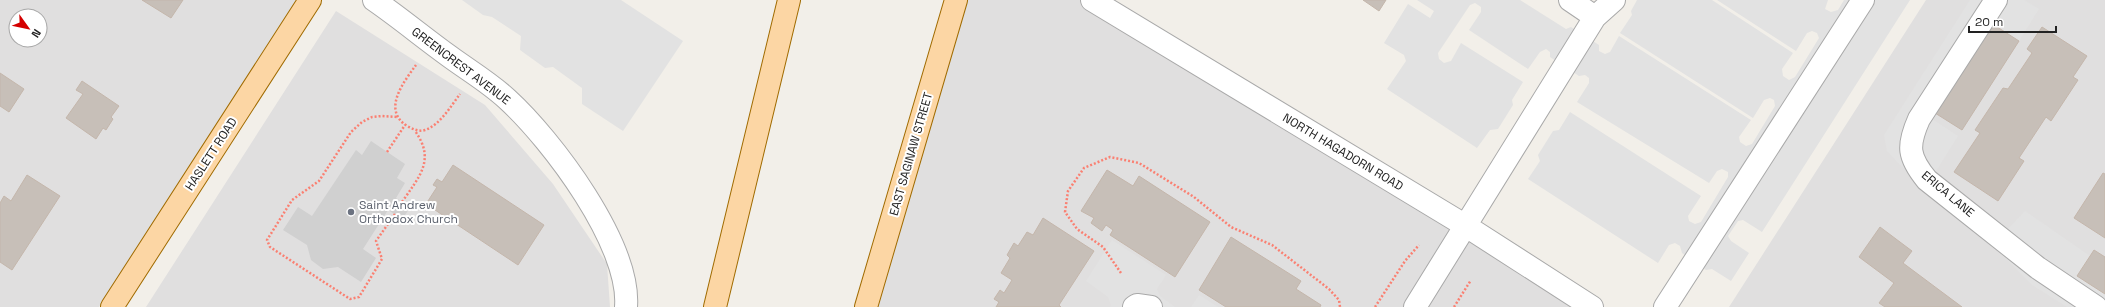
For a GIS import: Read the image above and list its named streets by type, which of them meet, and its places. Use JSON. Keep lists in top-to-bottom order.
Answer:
{
  "streets": {
    "main road": ["HASLETT ROAD", "EAST SAGINAW STREET"],
    "street": ["GREENCREST AVENUE", "NORTH HAGADORN ROAD", "ERICA LANE"]
  },
  "places": ["Saint Andrew Orthodox Church"],
  "scale_bar": "20 m",
  "north": "bottom right"
}
